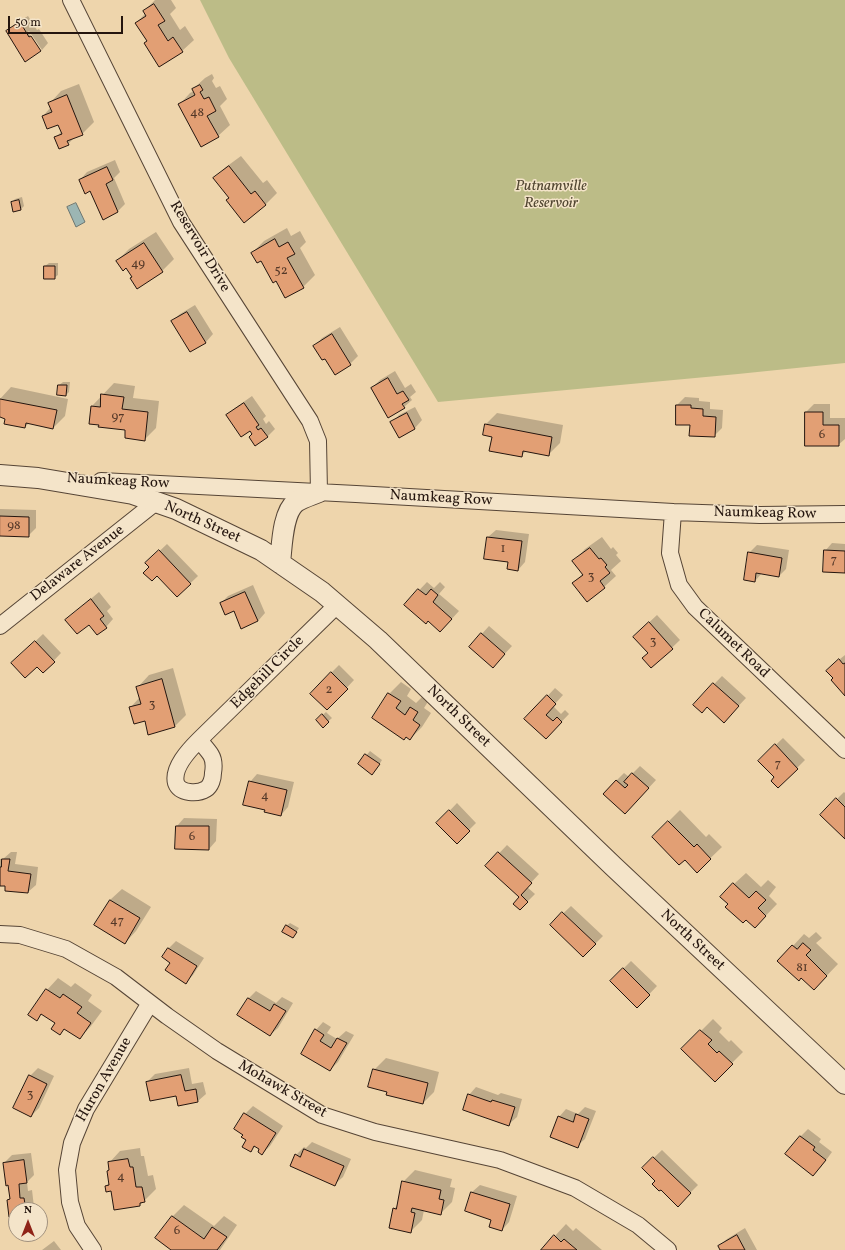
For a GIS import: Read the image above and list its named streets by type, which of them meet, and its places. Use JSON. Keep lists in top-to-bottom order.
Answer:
{
  "streets": {
    "street": [
      "Reservoir Drive",
      "Naumkeag Row",
      "North Street",
      "Delaware Avenue",
      "Calumet Road",
      "Edgehill Circle",
      "Huron Avenue",
      "Mohawk Street"
    ]
  },
  "crossings": [
    ["Reservoir Drive", "Naumkeag Row"],
    ["Naumkeag Row", "North Street"],
    ["Naumkeag Row", "Calumet Road"],
    ["North Street", "Delaware Avenue"],
    ["North Street", "Edgehill Circle"],
    ["Huron Avenue", "Mohawk Street"]
  ],
  "parks": ["Putnamville Reservoir"],
  "house_numbers": [
    "48",
    "49",
    "52",
    "97",
    "6",
    "98",
    "1",
    "7",
    "3",
    "3",
    "2",
    "3",
    "7",
    "4",
    "6",
    "47",
    "81",
    "3",
    "4",
    "6"
  ],
  "scale_bar": "50 m",
  "north": "top"
}
